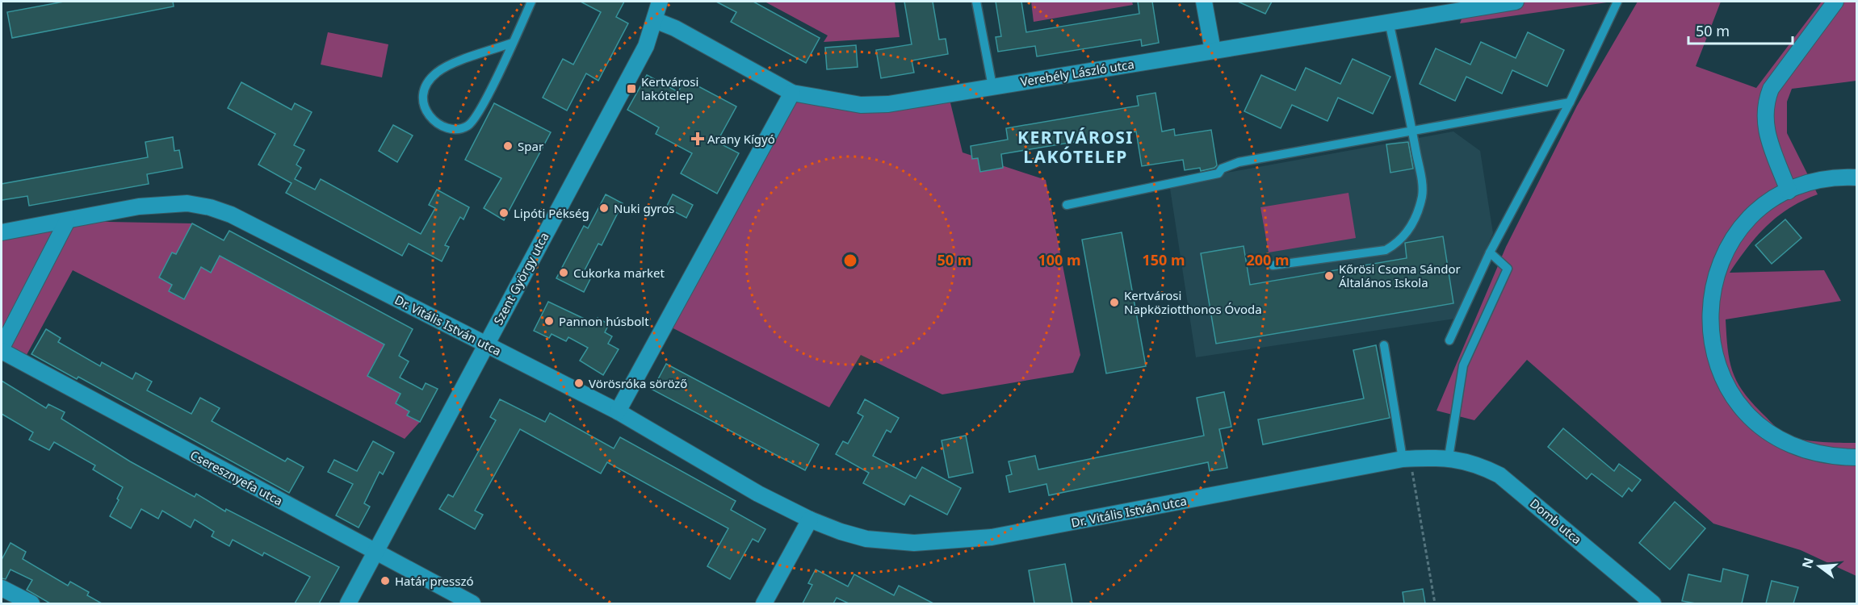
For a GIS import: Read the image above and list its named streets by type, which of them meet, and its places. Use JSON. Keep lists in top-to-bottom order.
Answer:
{
  "streets": {
    "street": [
      "Verebély László utca",
      "Szent György utca",
      "Dr. Vitális István utca",
      "Cseresznyefa utca",
      "Domb utca"
    ]
  },
  "crossings": [
    ["Verebély László utca", "Szent György utca"],
    ["Szent György utca", "Dr. Vitális István utca"],
    ["Szent György utca", "Cseresznyefa utca"],
    ["Dr. Vitális István utca", "Domb utca"]
  ],
  "districts": ["KERTVÁROSI LAKÓTELEP"],
  "places": {
    "transit": ["Kertvárosi lakótelep"],
    "health": ["Arany Kígyó"],
    "other": [
      "Spar",
      "Nuki gyros",
      "Lipóti Pékség",
      "Cukorka market",
      "Kőrösi Csoma Sándor Általános Iskola",
      "Kertvárosi Napköziotthonos Óvoda",
      "Pannon húsbolt",
      "Vörösróka söröző",
      "Határ presszó"
    ]
  },
  "scale_bar": "50 m",
  "north": "left",
  "rings": [
    "50 m",
    "100 m",
    "150 m",
    "200 m"
  ]
}
